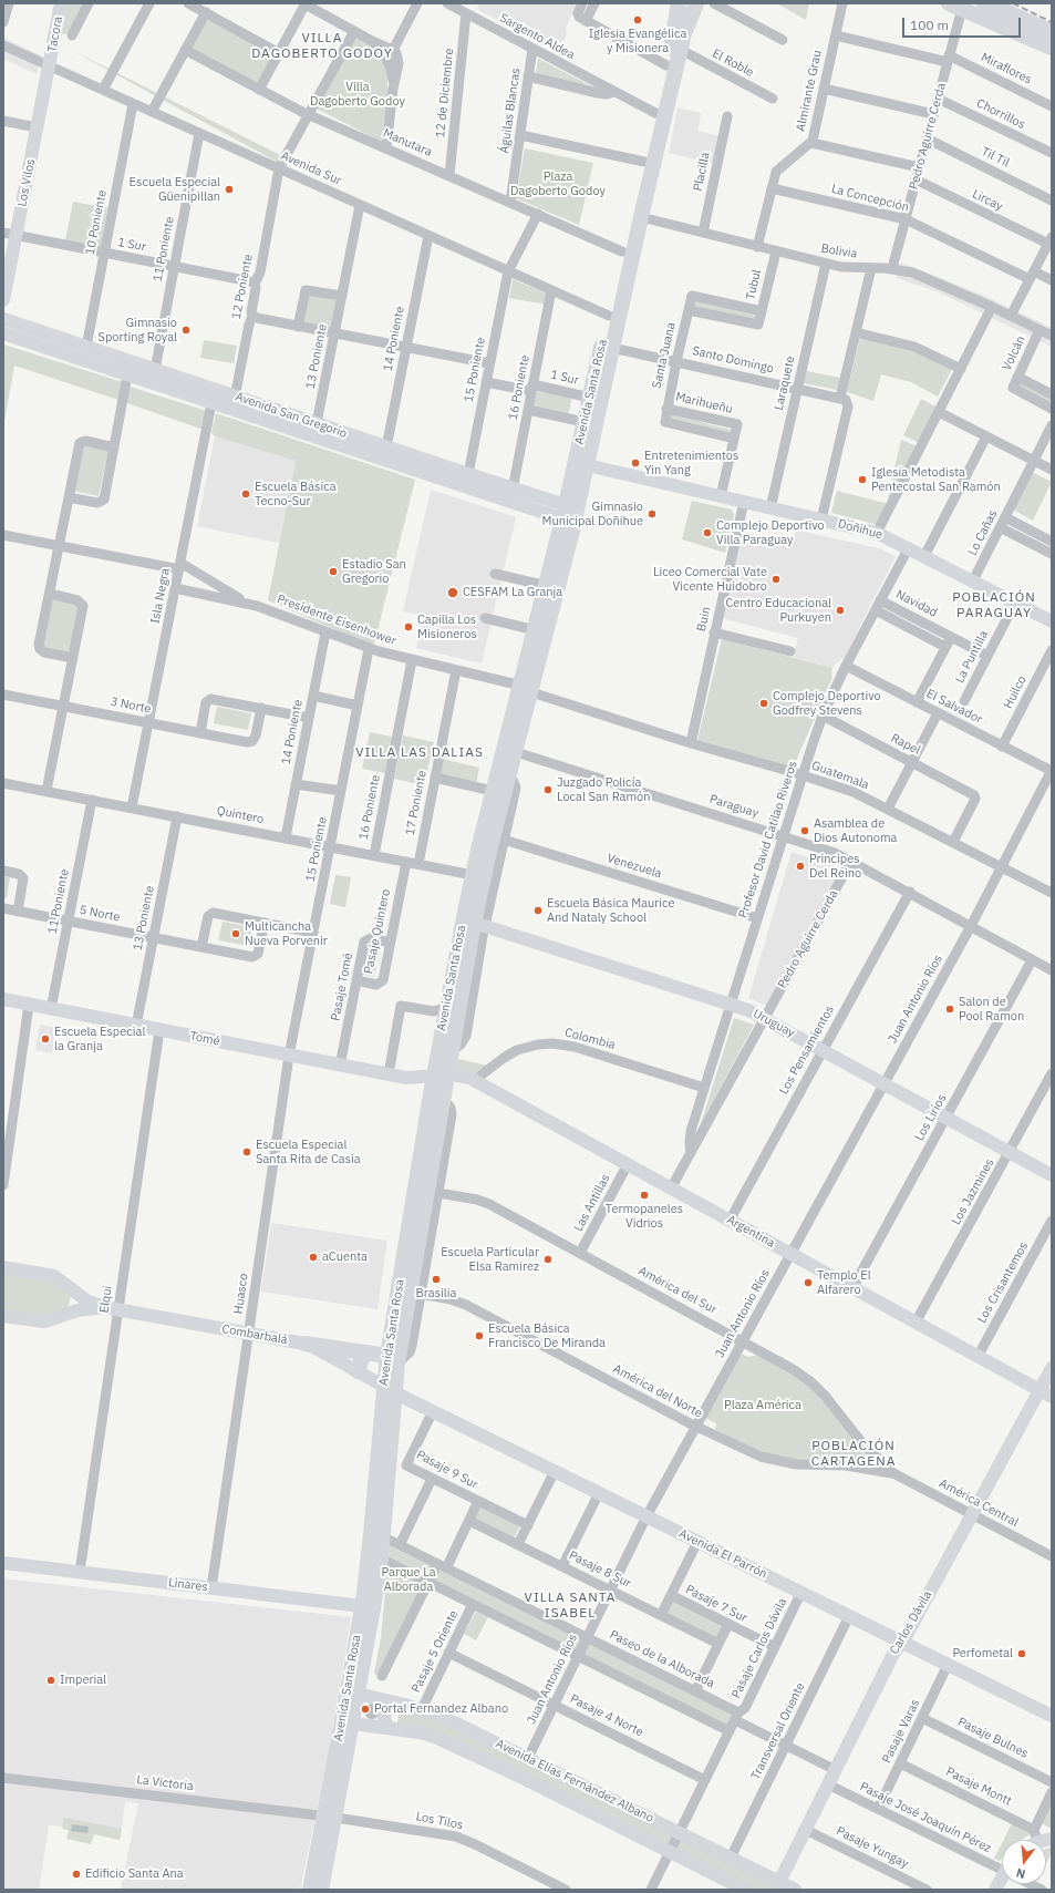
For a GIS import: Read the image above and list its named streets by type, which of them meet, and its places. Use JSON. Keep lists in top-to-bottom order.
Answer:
{
  "streets": {
    "main road": ["Avenida Santa Rosa"],
    "street": [
      "Tacora",
      "Sargento Aldea",
      "El Roble",
      "Miraflores",
      "Almirante Grau",
      "12 de Diciembre",
      "Águilas Blancas",
      "Chorrillos",
      "Pedro Aguirre Cerda",
      "Manutara",
      "Til Til",
      "Avenida Sur",
      "Placilla",
      "Los Vilos",
      "La Concepción",
      "Lircay",
      "10 Poniente",
      "1 Sur",
      "11 Poniente",
      "Bolivia",
      "Tubul",
      "12 Poniente",
      "14 Poniente",
      "Volcán",
      "Santa Juana",
      "13 Poniente",
      "Santo Domingo",
      "15 Poniente",
      "Laraquete",
      "16 Poniente",
      "Marihueñu",
      "Avenida San Gregorio",
      "Doñihue",
      "Lo Cañas",
      "Isla Negra",
      "Navidad",
      "Buin",
      "Presidente Eisenhower",
      "La Puntilla",
      "Huilco",
      "3 Norte",
      "El Salvador",
      "Rapel",
      "Guatemala",
      "17 Poniente",
      "Paraguay",
      "Quintero",
      "Profesor David Catilao Riveros",
      "Venezuela",
      "5 Norte",
      "Pasaje Quintero",
      "Pasaje Tomé",
      "Juan Antonio Ríos",
      "Uruguay",
      "Tomé",
      "Colombia",
      "Los Pensamientos",
      "Los Lirios",
      "Los Jazmines",
      "Las Antillas",
      "Argentina",
      "Los Crisantemos",
      "América del Sur",
      "Huasco",
      "Elqui",
      "Combarbalá",
      "América del Norte",
      "Pasaje 9 Sur",
      "América Central",
      "Avenida El Parrón",
      "Pasaje 8 Sur",
      "Linares",
      "Pasaje 7 Sur",
      "Carlos Dávila",
      "Pasaje Carlos Dávila",
      "Pasaje 5 Oriente",
      "Paseo de la Alborada",
      "Pasaje 4 Norte",
      "Transversal Oriente",
      "Pasaje Varas",
      "Pasaje Bulnes",
      "Avenida Elías Fernández Albano",
      "La Victoria",
      "Pasaje Montt",
      "Pasaje José Joaquín Pérez",
      "Los Tilos",
      "Pasaje Yungay"
    ]
  },
  "crossings": [
    ["Tacora", "Avenida Sur"],
    ["Tacora", "Los Vilos"],
    ["Sargento Aldea", "12 de Diciembre"],
    ["Sargento Aldea", "Águilas Blancas"],
    ["Sargento Aldea", "Avenida Santa Rosa"],
    ["El Roble", "Avenida Santa Rosa"],
    ["Miraflores", "Almirante Grau"],
    ["Miraflores", "Pedro Aguirre Cerda"],
    ["Almirante Grau", "La Concepción"],
    ["Almirante Grau", "Bolivia"],
    ["12 de Diciembre", "Manutara"],
    ["Águilas Blancas", "Manutara"],
    ["Chorrillos", "Pedro Aguirre Cerda"],
    ["Pedro Aguirre Cerda", "Til Til"],
    ["Pedro Aguirre Cerda", "La Concepción"],
    ["Pedro Aguirre Cerda", "Lircay"],
    ["Pedro Aguirre Cerda", "Bolivia"],
    ["Pedro Aguirre Cerda", "Paraguay"],
    ["Pedro Aguirre Cerda", "Profesor David Catilao Riveros"],
    ["Pedro Aguirre Cerda", "Uruguay"],
    ["Manutara", "12 Poniente"],
    ["Manutara", "15 Poniente"],
    ["Manutara", "Avenida Santa Rosa"],
    ["Avenida Sur", "Los Vilos"],
    ["Avenida Sur", "10 Poniente"],
    ["Avenida Sur", "11 Poniente"],
    ["Avenida Sur", "12 Poniente"],
    ["Avenida Sur", "14 Poniente"],
    ["Avenida Sur", "13 Poniente"],
    ["Avenida Sur", "15 Poniente"],
    ["Avenida Sur", "16 Poniente"],
    ["Avenida Sur", "Avenida Santa Rosa"],
    ["Placilla", "Bolivia"],
    ["Los Vilos", "1 Sur"],
    ["10 Poniente", "1 Sur"],
    ["10 Poniente", "Avenida San Gregorio"],
    ["1 Sur", "11 Poniente"],
    ["1 Sur", "12 Poniente"],
    ["1 Sur", "15 Poniente"],
    ["1 Sur", "16 Poniente"],
    ["1 Sur", "Avenida Santa Rosa"],
    ["11 Poniente", "Avenida San Gregorio"],
    ["11 Poniente", "Quintero"],
    ["11 Poniente", "5 Norte"],
    ["11 Poniente", "Tomé"],
    ["Bolivia", "Tubul"],
    ["Bolivia", "Volcán"],
    ["Bolivia", "Laraquete"],
    ["Bolivia", "Avenida Santa Rosa"],
    ["Tubul", "Santa Juana"],
    ["12 Poniente", "Avenida San Gregorio"],
    ["14 Poniente", "Avenida San Gregorio"],
    ["14 Poniente", "Presidente Eisenhower"],
    ["14 Poniente", "Quintero"],
    ["Santa Juana", "Santo Domingo"],
    ["Santa Juana", "Marihueñu"],
    ["13 Poniente", "Avenida San Gregorio"],
    ["13 Poniente", "Quintero"],
    ["13 Poniente", "5 Norte"],
    ["13 Poniente", "Tomé"],
    ["Santo Domingo", "Laraquete"],
    ["Santo Domingo", "Avenida Santa Rosa"],
    ["15 Poniente", "Avenida San Gregorio"],
    ["15 Poniente", "Presidente Eisenhower"],
    ["15 Poniente", "Quintero"],
    ["15 Poniente", "Tomé"],
    ["15 Poniente", "Huasco"],
    ["Laraquete", "Doñihue"],
    ["16 Poniente", "Avenida San Gregorio"],
    ["16 Poniente", "Presidente Eisenhower"],
    ["16 Poniente", "Quintero"],
    ["Avenida Santa Rosa", "Avenida San Gregorio"],
    ["Avenida Santa Rosa", "Doñihue"],
    ["Avenida Santa Rosa", "Presidente Eisenhower"],
    ["Avenida Santa Rosa", "Guatemala"],
    ["Avenida Santa Rosa", "Paraguay"],
    ["Avenida Santa Rosa", "Quintero"],
    ["Avenida Santa Rosa", "Venezuela"],
    ["Avenida Santa Rosa", "Uruguay"],
    ["Avenida Santa Rosa", "Tomé"],
    ["Avenida Santa Rosa", "Argentina"],
    ["Avenida Santa Rosa", "América del Sur"],
    ["Avenida Santa Rosa", "Combarbalá"],
    ["Avenida Santa Rosa", "América del Norte"],
    ["Avenida Santa Rosa", "Avenida El Parrón"],
    ["Avenida Santa Rosa", "Linares"],
    ["Avenida Santa Rosa", "Paseo de la Alborada"],
    ["Avenida Santa Rosa", "Avenida Elías Fernández Albano"],
    ["Avenida Santa Rosa", "La Victoria"],
    ["Avenida Santa Rosa", "Los Tilos"],
    ["Avenida San Gregorio", "Isla Negra"],
    ["Doñihue", "Lo Cañas"],
    ["Doñihue", "Buin"],
    ["Doñihue", "La Puntilla"],
    ["Doñihue", "Profesor David Catilao Riveros"],
    ["Isla Negra", "Presidente Eisenhower"],
    ["Isla Negra", "3 Norte"],
    ["Isla Negra", "Quintero"],
    ["Navidad", "La Puntilla"],
    ["Navidad", "Profesor David Catilao Riveros"],
    ["Buin", "Guatemala"],
    ["Presidente Eisenhower", "Guatemala"],
    ["Presidente Eisenhower", "17 Poniente"],
    ["Huilco", "El Salvador"],
    ["El Salvador", "Profesor David Catilao Riveros"],
    ["El Salvador", "Juan Antonio Ríos"],
    ["Rapel", "Guatemala"],
    ["Rapel", "Profesor David Catilao Riveros"],
    ["Guatemala", "Profesor David Catilao Riveros"],
    ["Guatemala", "Juan Antonio Ríos"],
    ["17 Poniente", "Quintero"],
    ["Paraguay", "Profesor David Catilao Riveros"],
    ["Paraguay", "Juan Antonio Ríos"],
    ["Paraguay", "Los Pensamientos"],
    ["Paraguay", "Los Lirios"],
    ["Quintero", "Pasaje Quintero"],
    ["Profesor David Catilao Riveros", "Venezuela"],
    ["Profesor David Catilao Riveros", "Uruguay"],
    ["Profesor David Catilao Riveros", "Colombia"],
    ["Profesor David Catilao Riveros", "Argentina"],
    ["Pasaje Quintero", "Pasaje Tomé"],
    ["Pasaje Tomé", "Tomé"],
    ["Juan Antonio Ríos", "Uruguay"],
    ["Juan Antonio Ríos", "Argentina"],
    ["Juan Antonio Ríos", "América del Sur"],
    ["Juan Antonio Ríos", "América del Norte"],
    ["Juan Antonio Ríos", "Avenida El Parrón"],
    ["Juan Antonio Ríos", "Pasaje 8 Sur"],
    ["Juan Antonio Ríos", "Paseo de la Alborada"],
    ["Juan Antonio Ríos", "Pasaje 4 Norte"],
    ["Juan Antonio Ríos", "Avenida Elías Fernández Albano"],
    ["Uruguay", "Los Pensamientos"],
    ["Uruguay", "Los Lirios"],
    ["Uruguay", "Los Jazmines"],
    ["Tomé", "Argentina"],
    ["Tomé", "Huasco"],
    ["Tomé", "Elqui"],
    ["Colombia", "Argentina"],
    ["Los Pensamientos", "Argentina"],
    ["Los Lirios", "Argentina"],
    ["Los Jazmines", "Argentina"],
    ["Las Antillas", "Argentina"],
    ["Las Antillas", "América del Sur"],
    ["Argentina", "Los Crisantemos"],
    ["Argentina", "Carlos Dávila"],
    ["América del Sur", "América del Norte"],
    ["América del Sur", "América Central"],
    ["Huasco", "Combarbalá"],
    ["Huasco", "Linares"],
    ["Elqui", "Combarbalá"],
    ["Elqui", "Linares"],
    ["Combarbalá", "Avenida El Parrón"],
    ["América del Norte", "América Central"],
    ["Pasaje 9 Sur", "Avenida El Parrón"],
    ["América Central", "Carlos Dávila"],
    ["Avenida El Parrón", "Carlos Dávila"],
    ["Avenida El Parrón", "Pasaje Carlos Dávila"],
    ["Avenida El Parrón", "Transversal Oriente"],
    ["Avenida El Parrón", "Pasaje Varas"],
    ["Pasaje 7 Sur", "Pasaje Carlos Dávila"],
    ["Carlos Dávila", "Paseo de la Alborada"],
    ["Carlos Dávila", "Avenida Elías Fernández Albano"],
    ["Carlos Dávila", "Pasaje José Joaquín Pérez"],
    ["Carlos Dávila", "Pasaje Yungay"],
    ["Pasaje Carlos Dávila", "Paseo de la Alborada"],
    ["Pasaje 5 Oriente", "Pasaje 4 Norte"],
    ["Pasaje 5 Oriente", "Avenida Elías Fernández Albano"],
    ["Paseo de la Alborada", "Transversal Oriente"],
    ["Transversal Oriente", "Avenida Elías Fernández Albano"],
    ["Pasaje Varas", "Pasaje Bulnes"],
    ["Pasaje Varas", "Pasaje Montt"],
    ["Pasaje Varas", "Pasaje José Joaquín Pérez"],
    ["La Victoria", "Los Tilos"]
  ],
  "districts": [
    "VILLA DAGOBERTO GODOY",
    "POBLACIÓN PARAGUAY",
    "VILLA LAS DALIAS",
    "POBLACIÓN CARTAGENA",
    "VILLA SANTA ISABEL"
  ],
  "parks": [
    "Villa Dagoberto Godoy",
    "Plaza Dagoberto Godoy",
    "Plaza América",
    "Parque La Alborada"
  ],
  "places": [
    "Iglesia Evangélica y Misionera",
    "Escuela Especial Güenipillan",
    "Gimnasio Sporting Royal",
    "Entretenimientos Yin Yang",
    "Iglesia Metodista Pentecostal San Ramón",
    "Escuela Básica Tecno-Sur",
    "Gimnasio Municipal Doñihue",
    "Complejo Deportivo Villa Paraguay",
    "Estadio San Gregorio",
    "Liceo Comercial Vate Vicente Huidobro",
    "CESFAM La Granja",
    "Centro Educacional Purkuyen",
    "Capilla Los Misioneros",
    "Complejo Deportivo Godfrey Stevens",
    "Juzgado Policía Local San Ramón",
    "Asamblea de Dios Autonoma",
    "Principes Del Reino",
    "Escuela Básica Maurice And Nataly School",
    "Multicancha Nueva Porvenir",
    "Salon de Pool Ramon",
    "Escuela Especial la Granja",
    "Escuela Especial Santa Rita de Casia",
    "Termopaneles Vidrios",
    "aCuenta",
    "Escuela Particular Elsa Ramirez",
    "Brasilia",
    "Templo El Alfarero",
    "Escuela Básica Francisco De Miranda",
    "Perfometal",
    "Imperial",
    "Portal Fernandez Albano",
    "Edificio Santa Ana"
  ],
  "scale_bar": "100 m",
  "north": "bottom"
}
